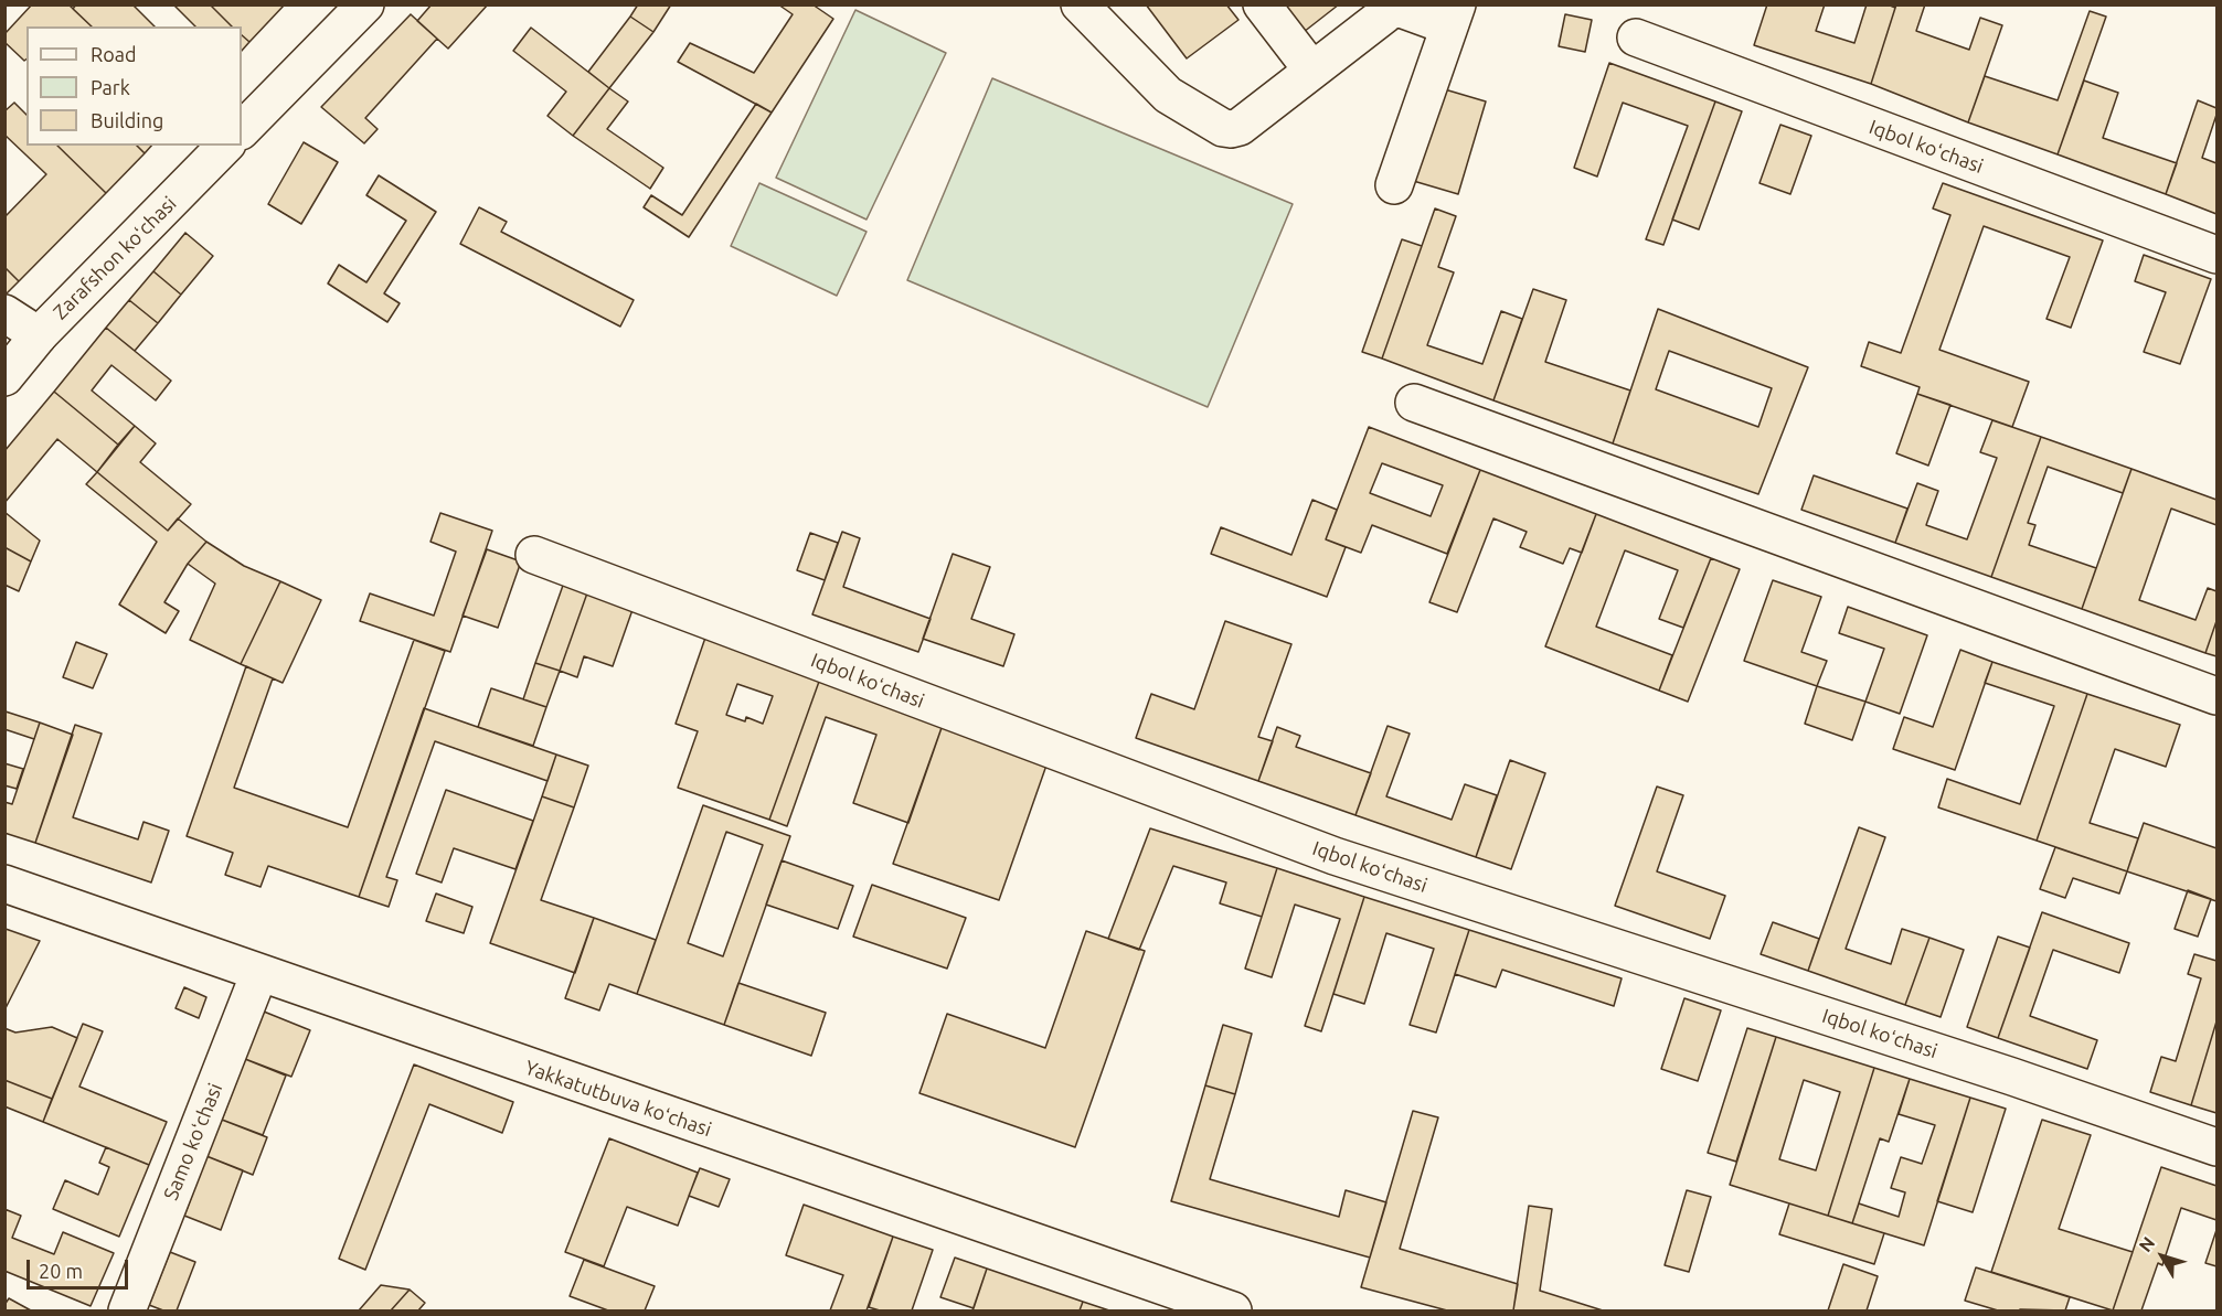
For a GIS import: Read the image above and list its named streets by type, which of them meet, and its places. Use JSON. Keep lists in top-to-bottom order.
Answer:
{
  "streets": {
    "street": [
      "Iqbol koʻchasi",
      "Zarafshon koʻchasi",
      "Yakkatutbuva koʻchasi",
      "Samo koʻchasi"
    ]
  },
  "crossings": [
    ["Yakkatutbuva koʻchasi", "Samo koʻchasi"]
  ],
  "legend": ["Road", "Park", "Building"],
  "scale_bar": "20 m",
  "north": "top left"
}
